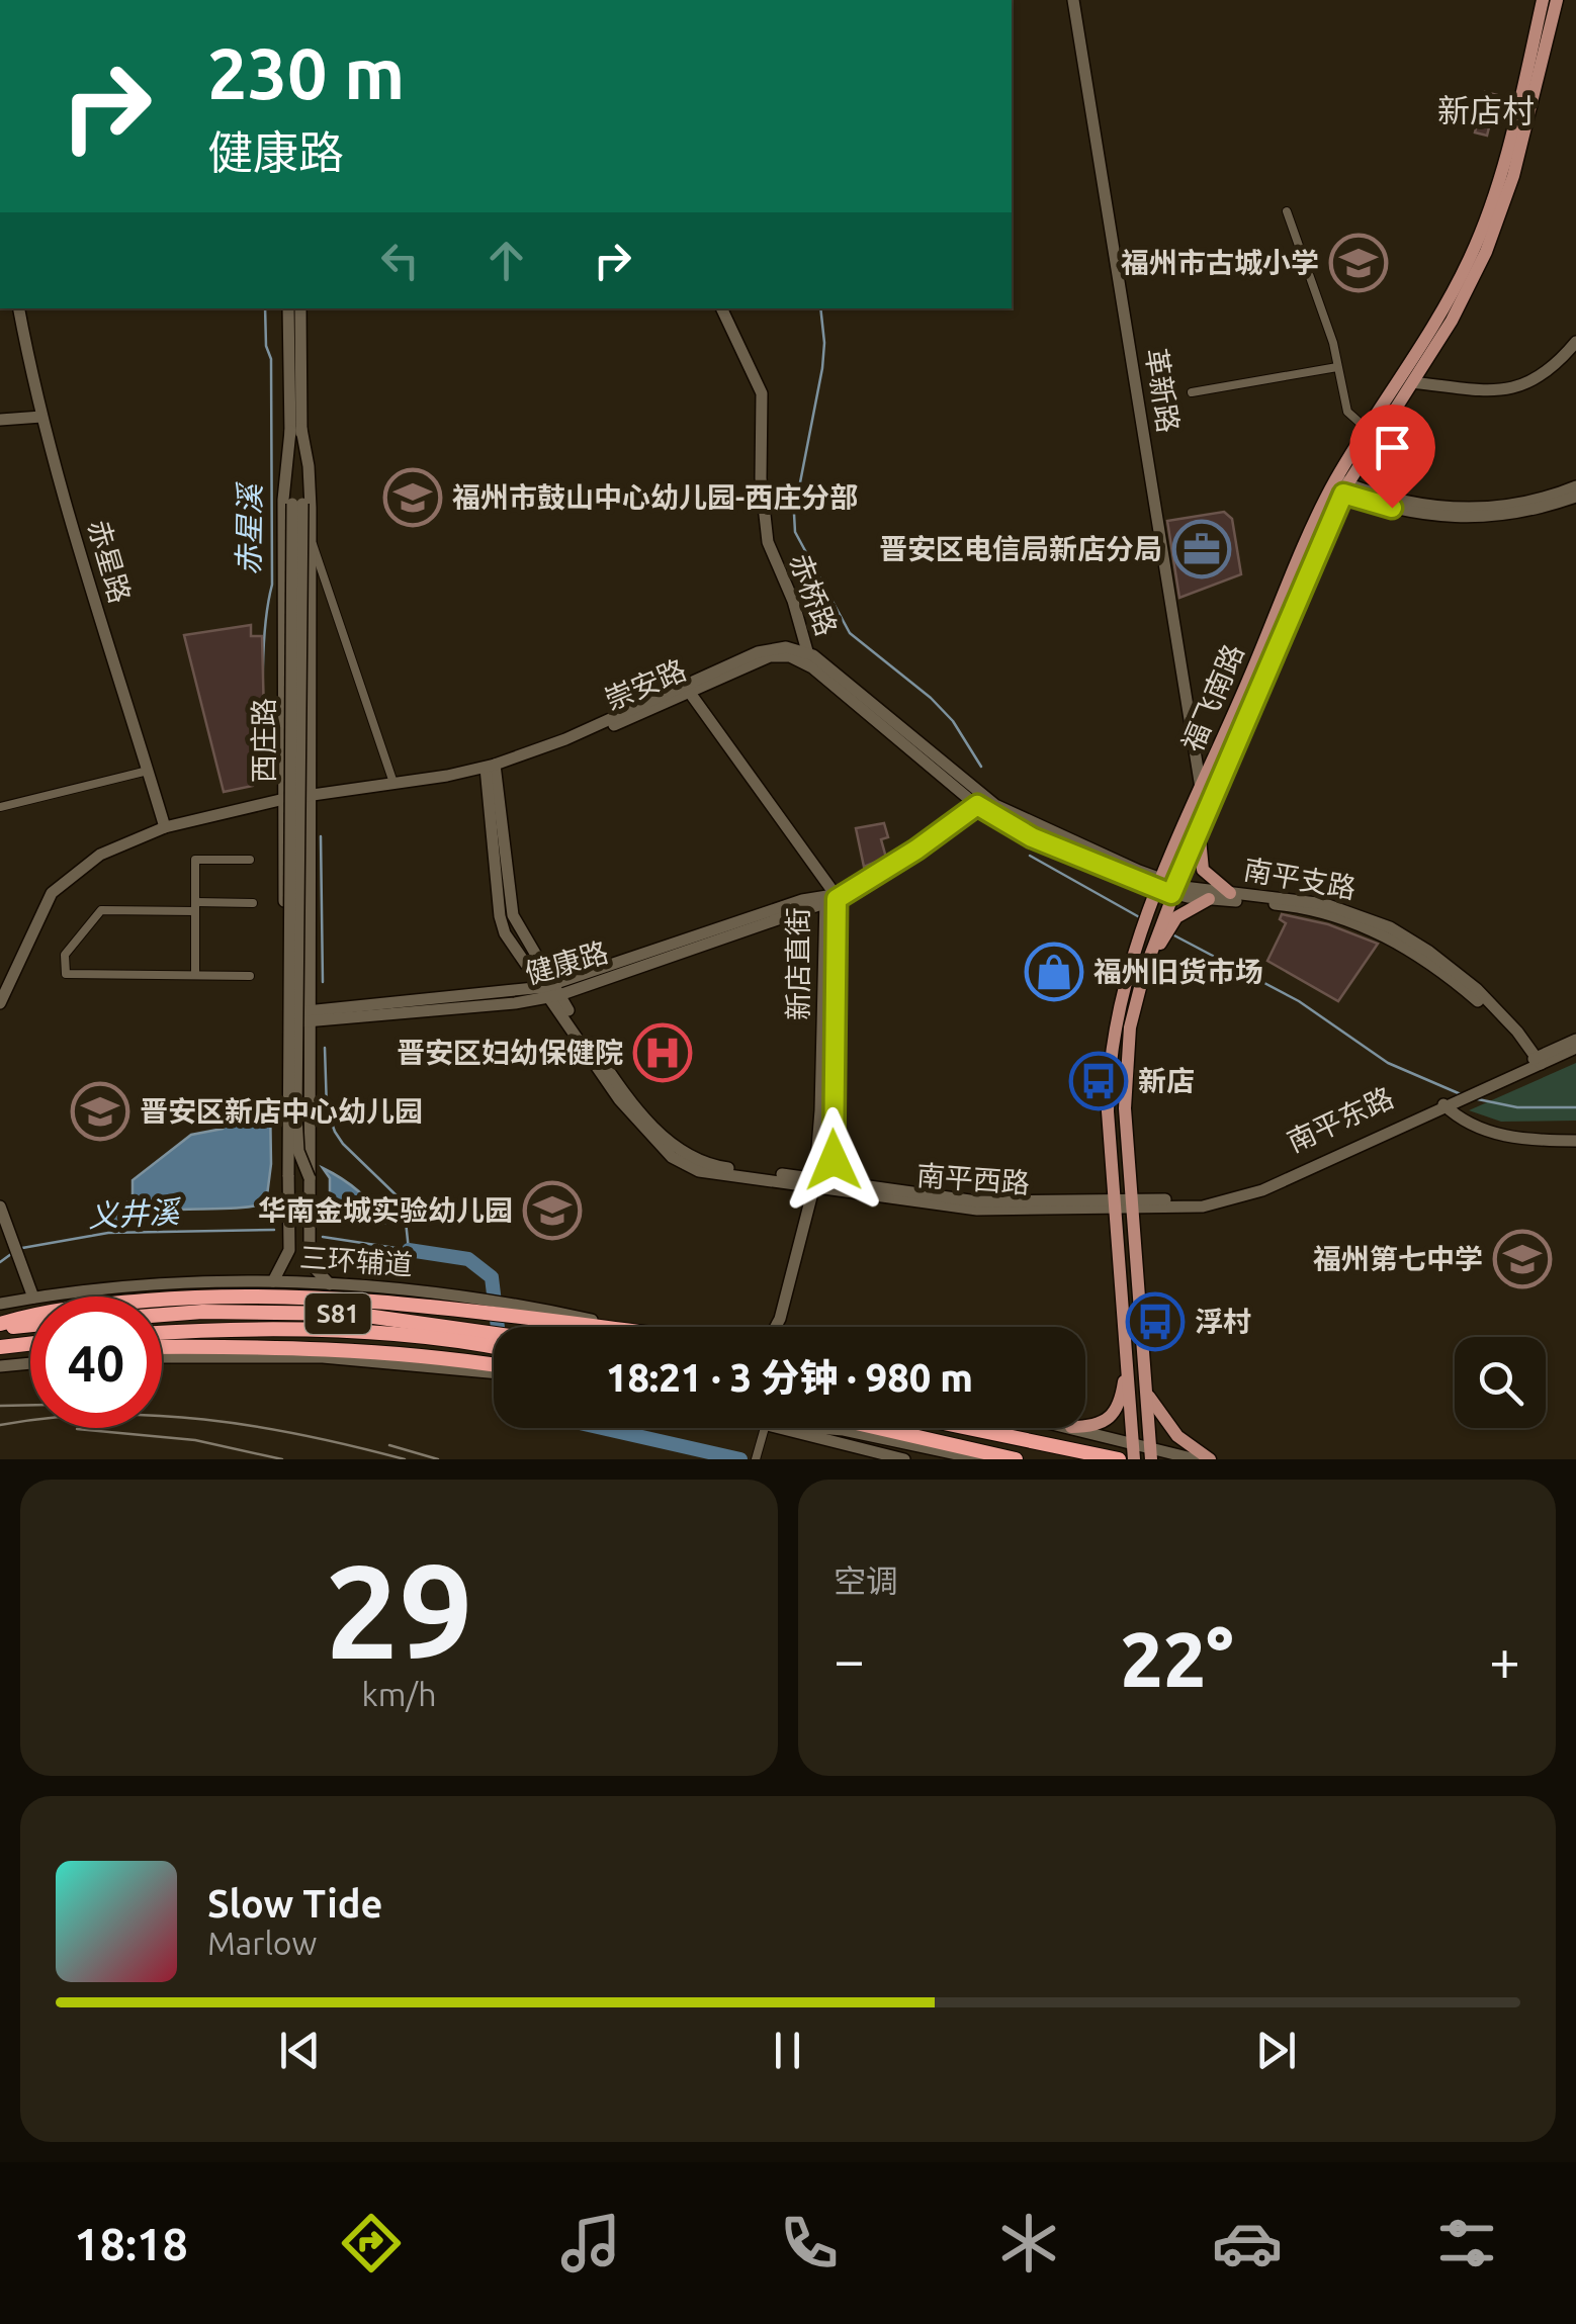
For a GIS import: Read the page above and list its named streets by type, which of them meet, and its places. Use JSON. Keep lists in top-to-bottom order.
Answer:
{
  "streets": {
    "highway": ["S81"],
    "main road": ["福飞南路"],
    "street": [
      "革新路",
      "赤星路",
      "赤桥路",
      "崇安路",
      "西庄路",
      "南平支路",
      "健康路",
      "新店直街",
      "南平东路",
      "南平西路",
      "三环辅道"
    ]
  },
  "crossings": [
    ["革新路", "福飞南路"],
    ["赤星路", "崇安路"],
    ["赤桥路", "崇安路"],
    ["崇安路", "新店直街"],
    ["崇安路", "南平西路"],
    ["福飞南路", "南平支路"],
    ["福飞南路", "南平东路"],
    ["福飞南路", "南平西路"],
    ["南平支路", "南平东路"],
    ["健康路", "新店直街"],
    ["健康路", "南平西路"],
    ["新店直街", "南平西路"],
    ["南平东路", "南平西路"]
  ],
  "districts": ["新店村"],
  "water": ["赤星溪", "义井溪"],
  "places": {
    "school or university": [
      "福州市古城小学",
      "福州市鼓山中心幼儿园-西庄分部",
      "晋安区新店中心幼儿园",
      "华南金城实验幼儿园",
      "福州第七中学"
    ],
    "office": ["晋安区电信局新店分局"],
    "shop": ["福州旧货市场"],
    "hospital": ["晋安区妇幼保健院"],
    "bus stop": ["新店", "浮村"]
  },
  "page": {
    "turn": ["230 m", "健康路"],
    "limit": "40",
    "trip": "18:21 · 3 分钟 · 980 m",
    "tile": [
      ["29", "km/h"],
      "空调"
    ],
    "heat": ["−", "22°", "+"],
    "song": ["Slow Tide", "Marlow"],
    "tabs": "18:18"
  }
}
